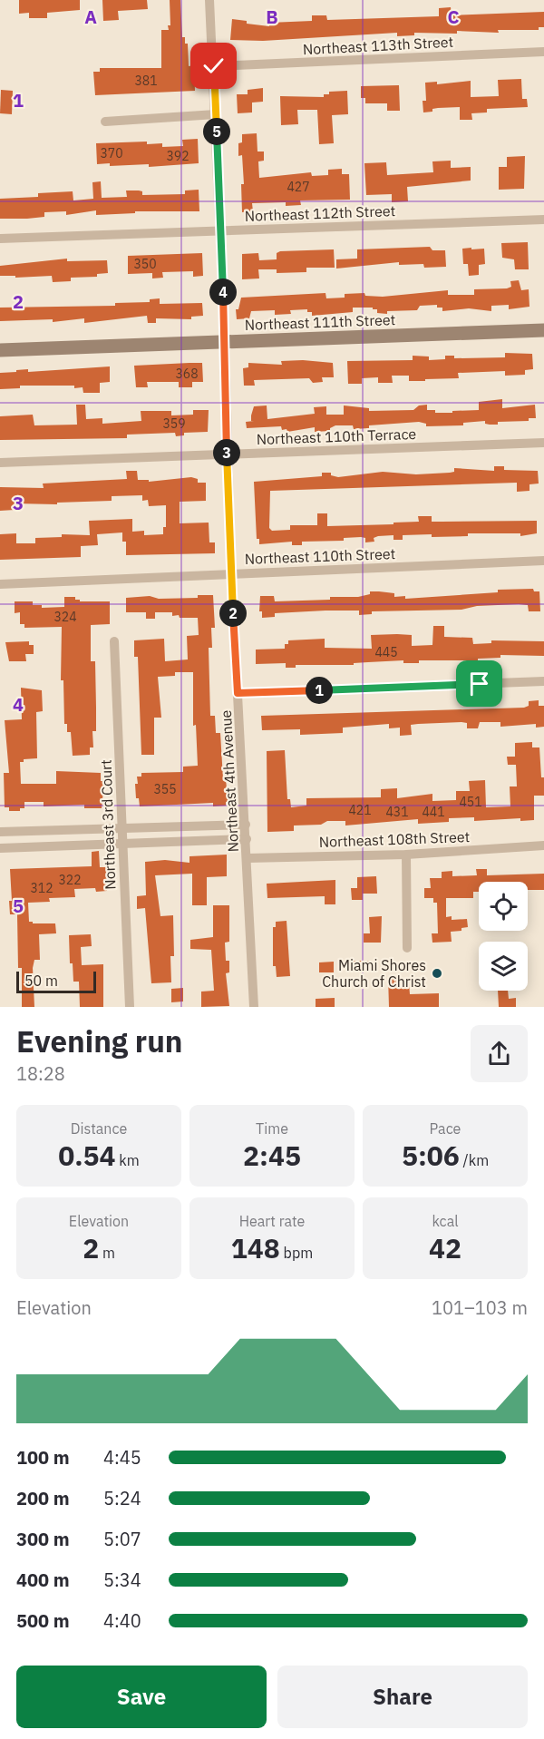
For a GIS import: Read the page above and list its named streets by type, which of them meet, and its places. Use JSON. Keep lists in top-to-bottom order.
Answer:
{
  "streets": {
    "street": [
      "Northeast 113th Street",
      "Northeast 112th Street",
      "Northeast 111th Street",
      "Northeast 110th Terrace",
      "Northeast 110th Street",
      "Northeast 4th Avenue",
      "Northeast 3rd Court",
      "Northeast 108th Street"
    ]
  },
  "crossings": [
    ["Northeast 113th Street", "Northeast 4th Avenue"],
    ["Northeast 112th Street", "Northeast 4th Avenue"],
    ["Northeast 111th Street", "Northeast 4th Avenue"],
    ["Northeast 110th Terrace", "Northeast 4th Avenue"],
    ["Northeast 110th Street", "Northeast 4th Avenue"],
    ["Northeast 4th Avenue", "Northeast 108th Street"]
  ],
  "places": ["Miami Shores Church of Christ"],
  "house_numbers": [
    "381",
    "370",
    "392",
    "427",
    "350",
    "368",
    "359",
    "324",
    "445",
    "355",
    "451",
    "421",
    "431",
    "441",
    "322",
    "312"
  ],
  "scale_bar": "50 m",
  "page": {
    "pins": [
      "5",
      "4",
      "3",
      "2",
      "1"
    ],
    "scale": "50 m",
    "heading": ["Evening run", "18:28"],
    "stats": [
      ["Distance", "0.54 km"],
      ["Time", "2:45"],
      ["Pace", "5:06 /km"],
      ["Elevation", "2 m"],
      ["Heart rate", "148 bpm"],
      ["kcal", "42"]
    ],
    "chart": ["Elevation", "101–103 m"],
    "list": [
      {
        "name": "100 m",
        "note": "4:45"
      },
      {
        "name": "200 m",
        "note": "5:24"
      },
      {
        "name": "300 m",
        "note": "5:07"
      },
      {
        "name": "400 m",
        "note": "5:34"
      },
      {
        "name": "500 m",
        "note": "4:40"
      }
    ],
    "buttons": ["Save", "Share"]
  },
  "grid": {
    "columns": ["A", "B", "C"],
    "rows": [
      "1",
      "2",
      "3",
      "4",
      "5"
    ]
  }
}
